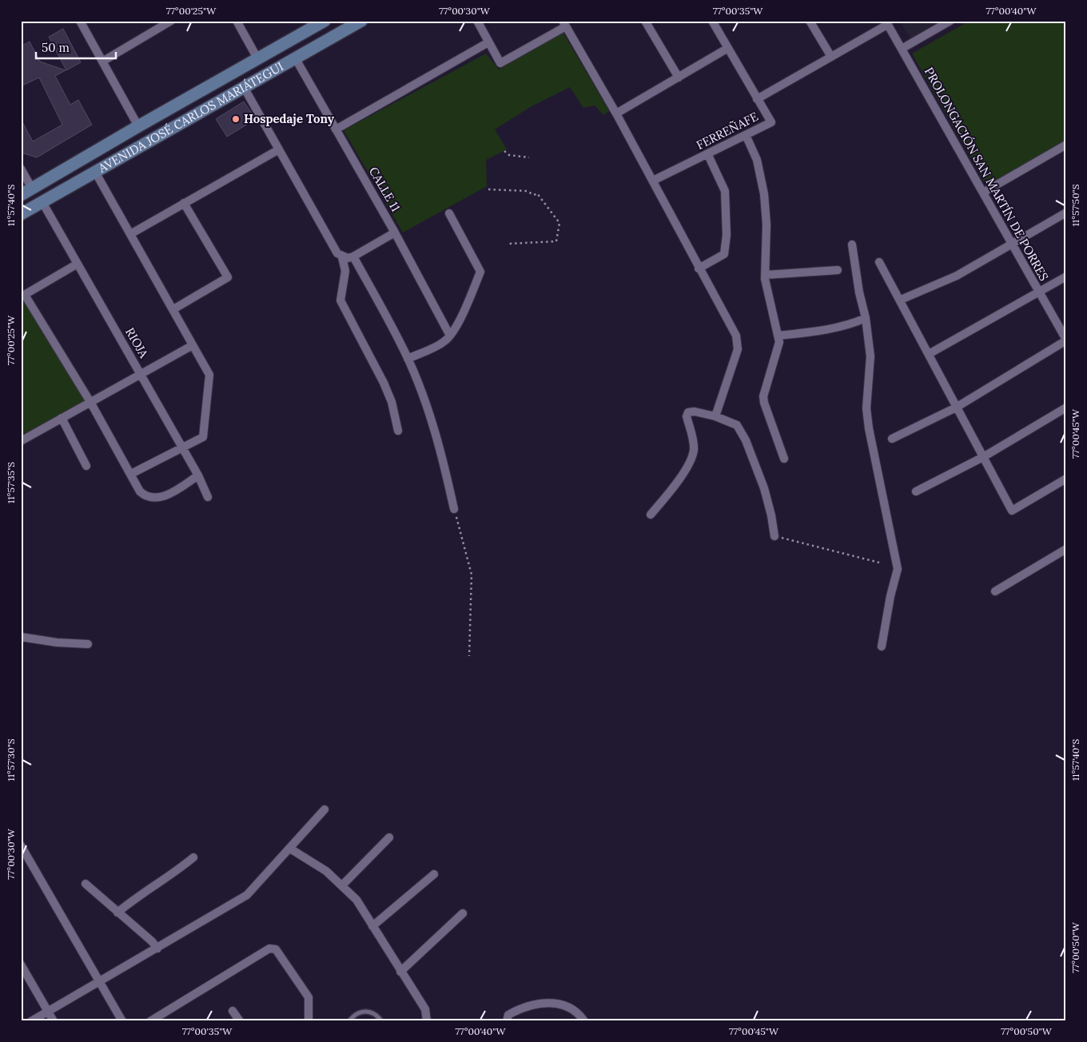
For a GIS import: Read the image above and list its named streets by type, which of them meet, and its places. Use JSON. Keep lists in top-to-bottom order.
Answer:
{
  "streets": {
    "main road": ["AVENIDA JOSÉ CARLOS MARIÁTEGUI"],
    "street": [
      "FERREÑAFE",
      "PROLONGACIÓN SAN MARTÍN DE PORRES",
      "CALLE 11",
      "RIOJA"
    ]
  },
  "crossings": [
    ["AVENIDA JOSÉ CARLOS MARIÁTEGUI", "CALLE 11"],
    ["AVENIDA JOSÉ CARLOS MARIÁTEGUI", "RIOJA"]
  ],
  "places": ["Hospedaje Tony"],
  "scale_bar": "50 m",
  "coordinates": [
    "77°00'25\"W",
    "77°00'30\"W",
    "77°00'35\"W",
    "77°00'40\"W",
    "11°57'50\"S",
    "11°57'40\"S",
    "77°00'45\"W",
    "11°57'35\"S",
    "11°57'30\"S",
    "77°00'50\"W"
  ]
}
